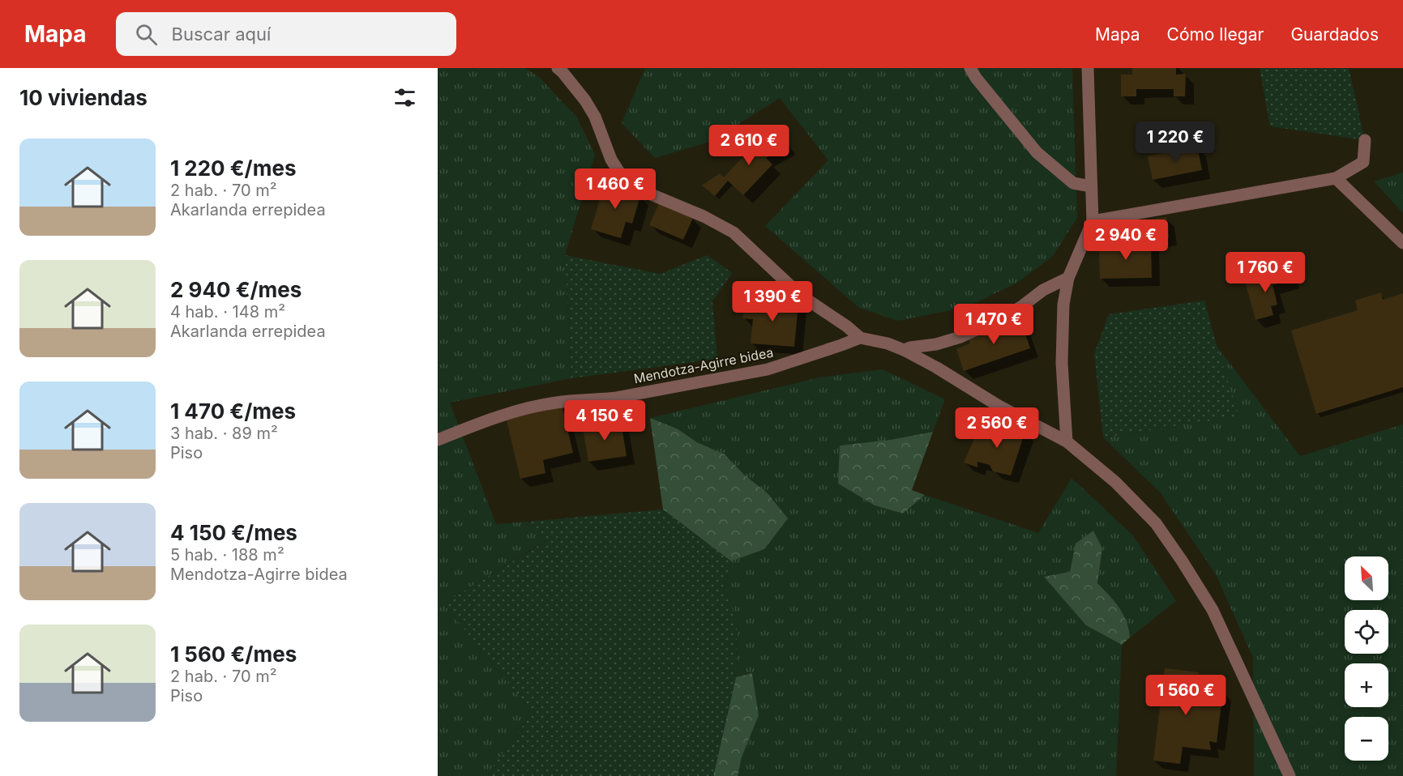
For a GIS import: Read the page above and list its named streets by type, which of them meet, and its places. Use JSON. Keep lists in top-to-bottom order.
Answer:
{
  "streets": {
    "street": ["Mendotza-Agirre bidea"]
  },
  "north": "top left",
  "page": {
    "header": "Mapa",
    "search": "Buscar aquí",
    "nav": ["Mapa", "Cómo llegar", "Guardados"],
    "heading": "10 viviendas",
    "price": [
      "1 220 €",
      "2 610 €",
      "1 460 €",
      "2 940 €",
      "1 760 €",
      "1 390 €",
      "1 470 €",
      "4 150 €",
      "2 560 €",
      "1 560 €"
    ],
    "list": [
      {
        "name": "1 220 €/mes",
        "note": "2 hab. · 70 m² · Akarlanda errepidea"
      },
      {
        "name": "2 940 €/mes",
        "note": "4 hab. · 148 m² · Akarlanda errepidea"
      },
      {
        "name": "1 470 €/mes",
        "note": "3 hab. · 89 m² · Piso"
      },
      {
        "name": "4 150 €/mes",
        "note": "5 hab. · 188 m² · Mendotza-Agirre bidea"
      },
      {
        "name": "1 560 €/mes",
        "note": "2 hab. · 70 m² · Piso"
      }
    ],
    "map_buttons": ["+", "−"]
  }
}
